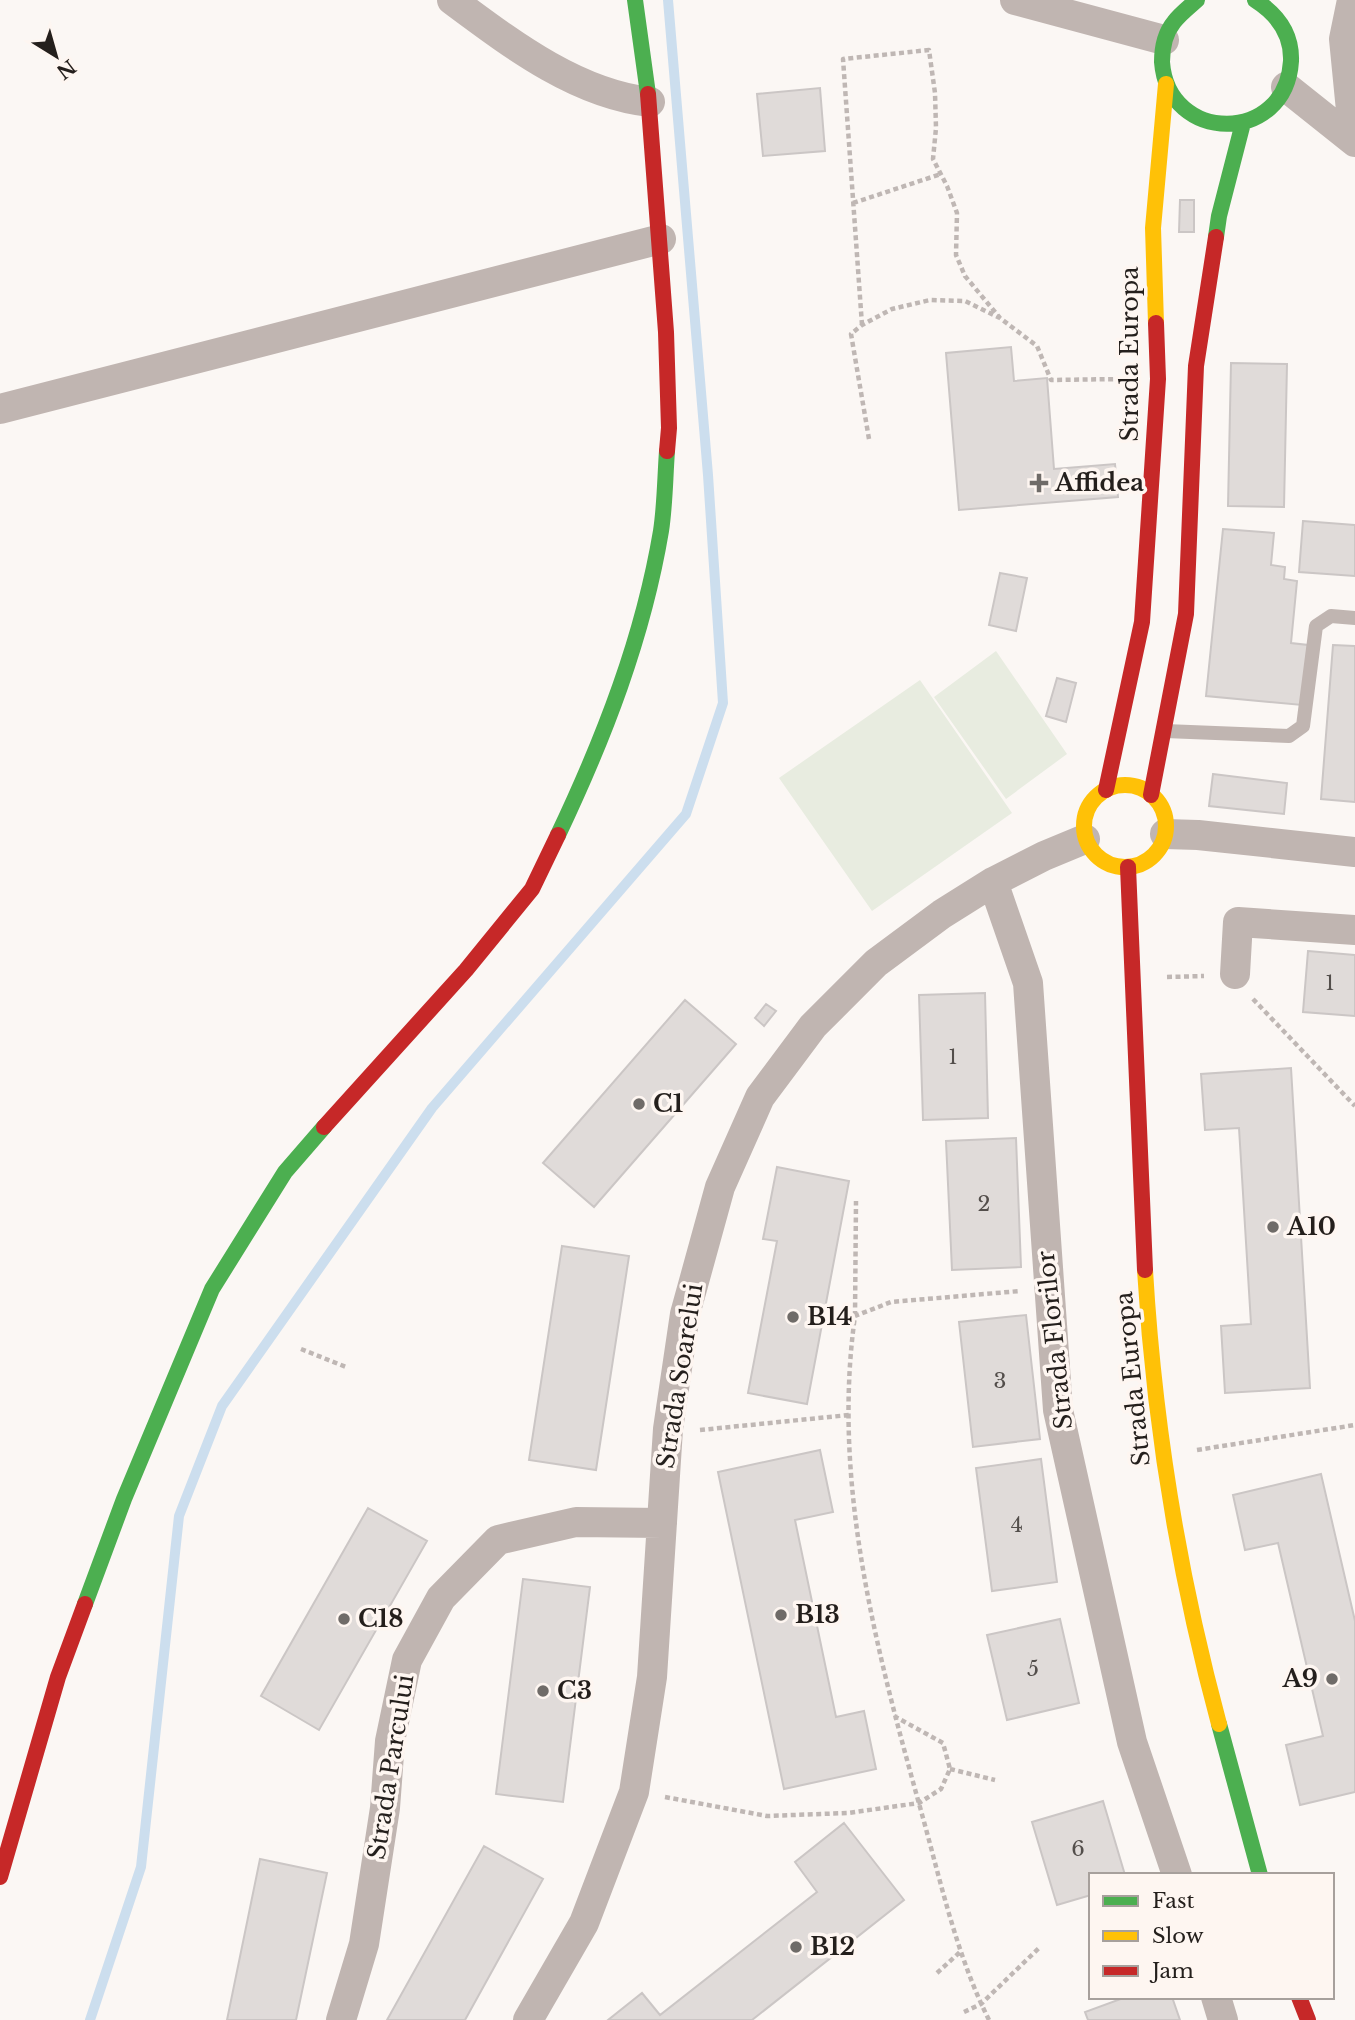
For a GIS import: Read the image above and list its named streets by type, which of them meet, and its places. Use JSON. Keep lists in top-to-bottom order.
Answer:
{
  "streets": {
    "street": [
      "Strada Europa",
      "Strada Florilor",
      "Strada Soarelui",
      "Strada Parcului"
    ]
  },
  "crossings": [
    ["Strada Europa", "Strada Soarelui"],
    ["Strada Florilor", "Strada Soarelui"],
    ["Strada Soarelui", "Strada Parcului"]
  ],
  "places": {
    "health": ["Affidea"],
    "other": [
      "C1",
      "A10",
      "B14",
      "B13",
      "C18",
      "A9",
      "C3",
      "B12"
    ]
  },
  "house_numbers": [
    "1",
    "1",
    "2",
    "3",
    "4",
    "5",
    "6"
  ],
  "legend": ["Fast", "Slow", "Jam"],
  "north": "bottom right"
}
